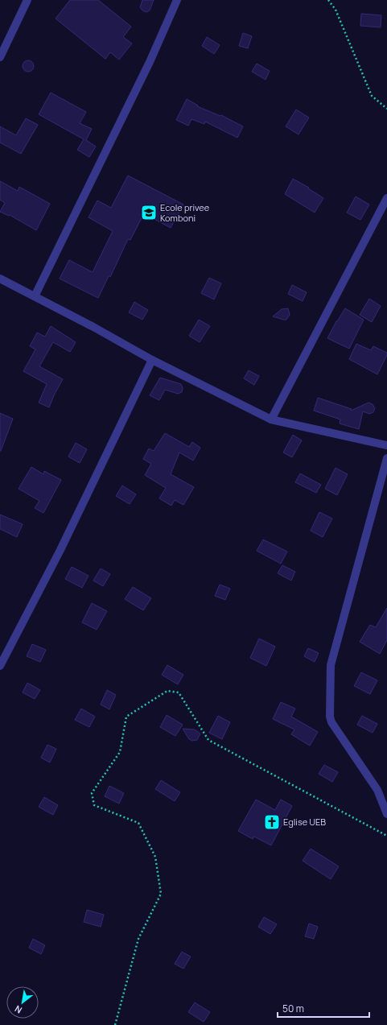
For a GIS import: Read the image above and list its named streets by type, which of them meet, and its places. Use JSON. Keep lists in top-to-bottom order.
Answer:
{
  "places": {
    "school or university": ["Ecole privee Komboni"],
    "church": ["Eglise UEB"]
  },
  "scale_bar": "50 m",
  "north": "bottom left"
}
